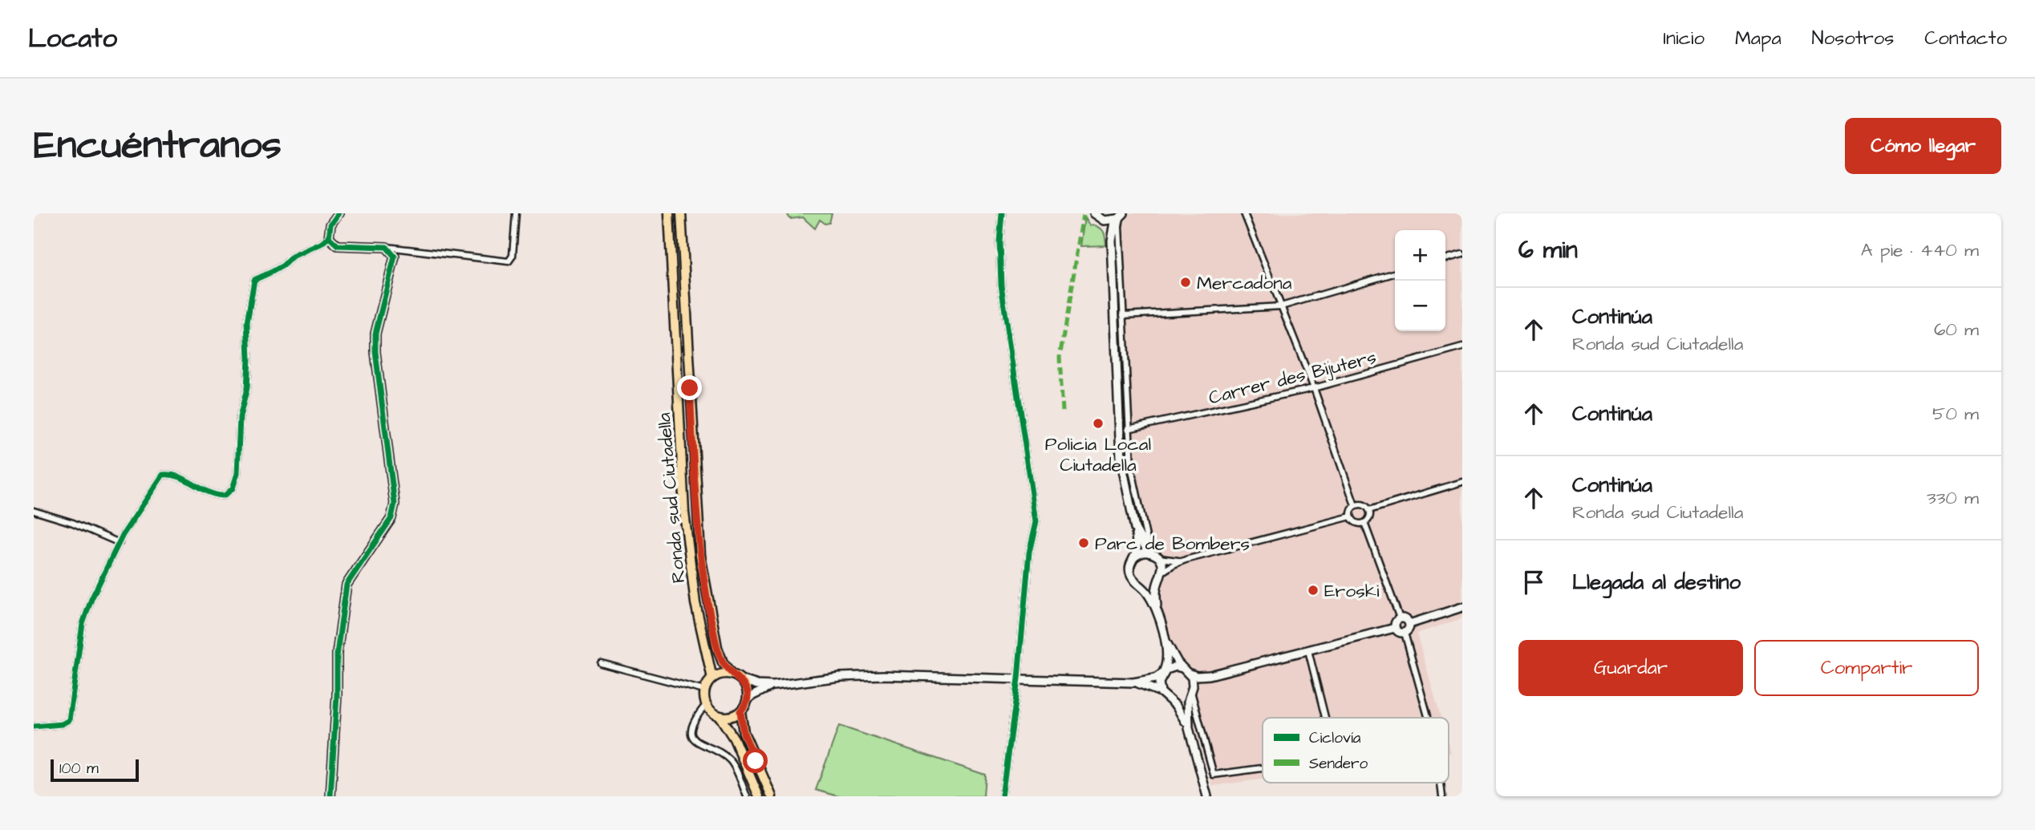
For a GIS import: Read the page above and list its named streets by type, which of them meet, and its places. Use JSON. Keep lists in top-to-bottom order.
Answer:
{
  "streets": {
    "main road": ["Ronda sud Ciutadella"],
    "street": ["Carrer des Bijuters"]
  },
  "places": [
    "Mercadona",
    "Policia Local Ciutadella",
    "Parc de Bombers",
    "Eroski"
  ],
  "legend": ["Ciclovía", "Sendero"],
  "scale_bar": "100 m",
  "page": {
    "header": "Locato",
    "nav": [
      "Inicio",
      "Mapa",
      "Nosotros",
      "Contacto"
    ],
    "buttons": [
      "Cómo llegar",
      ["Guardar", "Compartir"]
    ],
    "title": "Encuéntranos",
    "heading": ["6 min", "A pie · 440 m"],
    "map_buttons": ["+", "−"],
    "list": [
      ["Continúa", "Ronda sud Ciutadella", "60 m"],
      ["Continúa", "50 m"],
      ["Continúa", "Ronda sud Ciutadella", "330 m"],
      "Llegada al destino"
    ],
    "scale": "100 m"
  }
}
